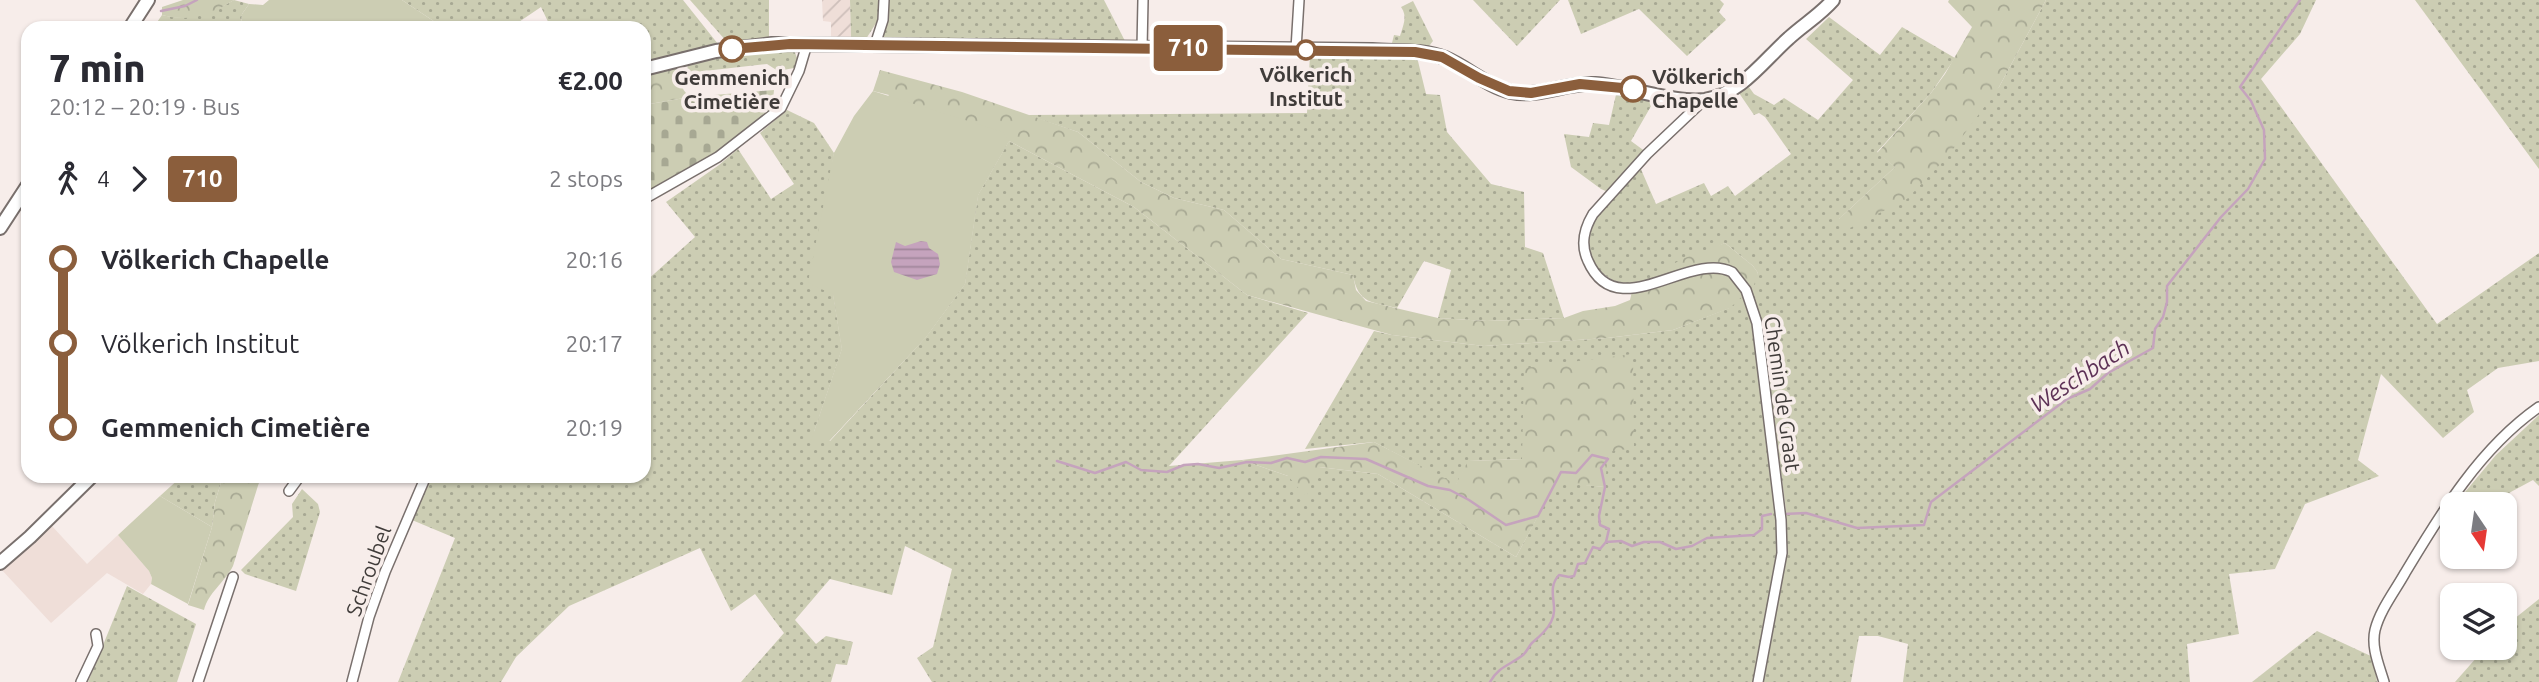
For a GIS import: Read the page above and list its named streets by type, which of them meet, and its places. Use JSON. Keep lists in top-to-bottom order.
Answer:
{
  "streets": {
    "street": ["Chemin de Graat", "Schroubel"]
  },
  "water": ["Weschbach"],
  "places": ["Gemmenich Cimetière", "Völkerich Institut", "Völkerich Chapelle"],
  "lines": ["bus line 710"],
  "north": "bottom",
  "page": {
    "on_map": "710",
    "heading": ["7 min", "20:12 – 20:19 · Bus", "€2.00"],
    "legs": ["4", "710", "2 stops"],
    "list": [
      {
        "name": "Völkerich Chapelle",
        "value": "20:16"
      },
      {
        "name": "Völkerich Institut",
        "value": "20:17"
      },
      {
        "name": "Gemmenich Cimetière",
        "value": "20:19"
      }
    ]
  }
}
